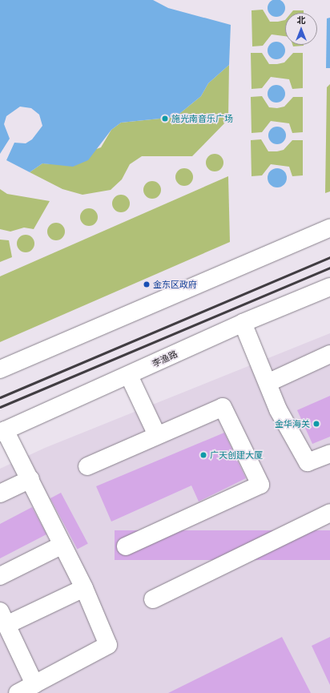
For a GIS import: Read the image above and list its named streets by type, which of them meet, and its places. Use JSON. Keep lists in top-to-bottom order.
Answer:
{
  "streets": {
    "main road": ["李渔路"]
  },
  "places": [
    "施光南音乐广场",
    "金东区政府",
    "金华海关",
    "广天创建大厦"
  ],
  "north": "top"
}
